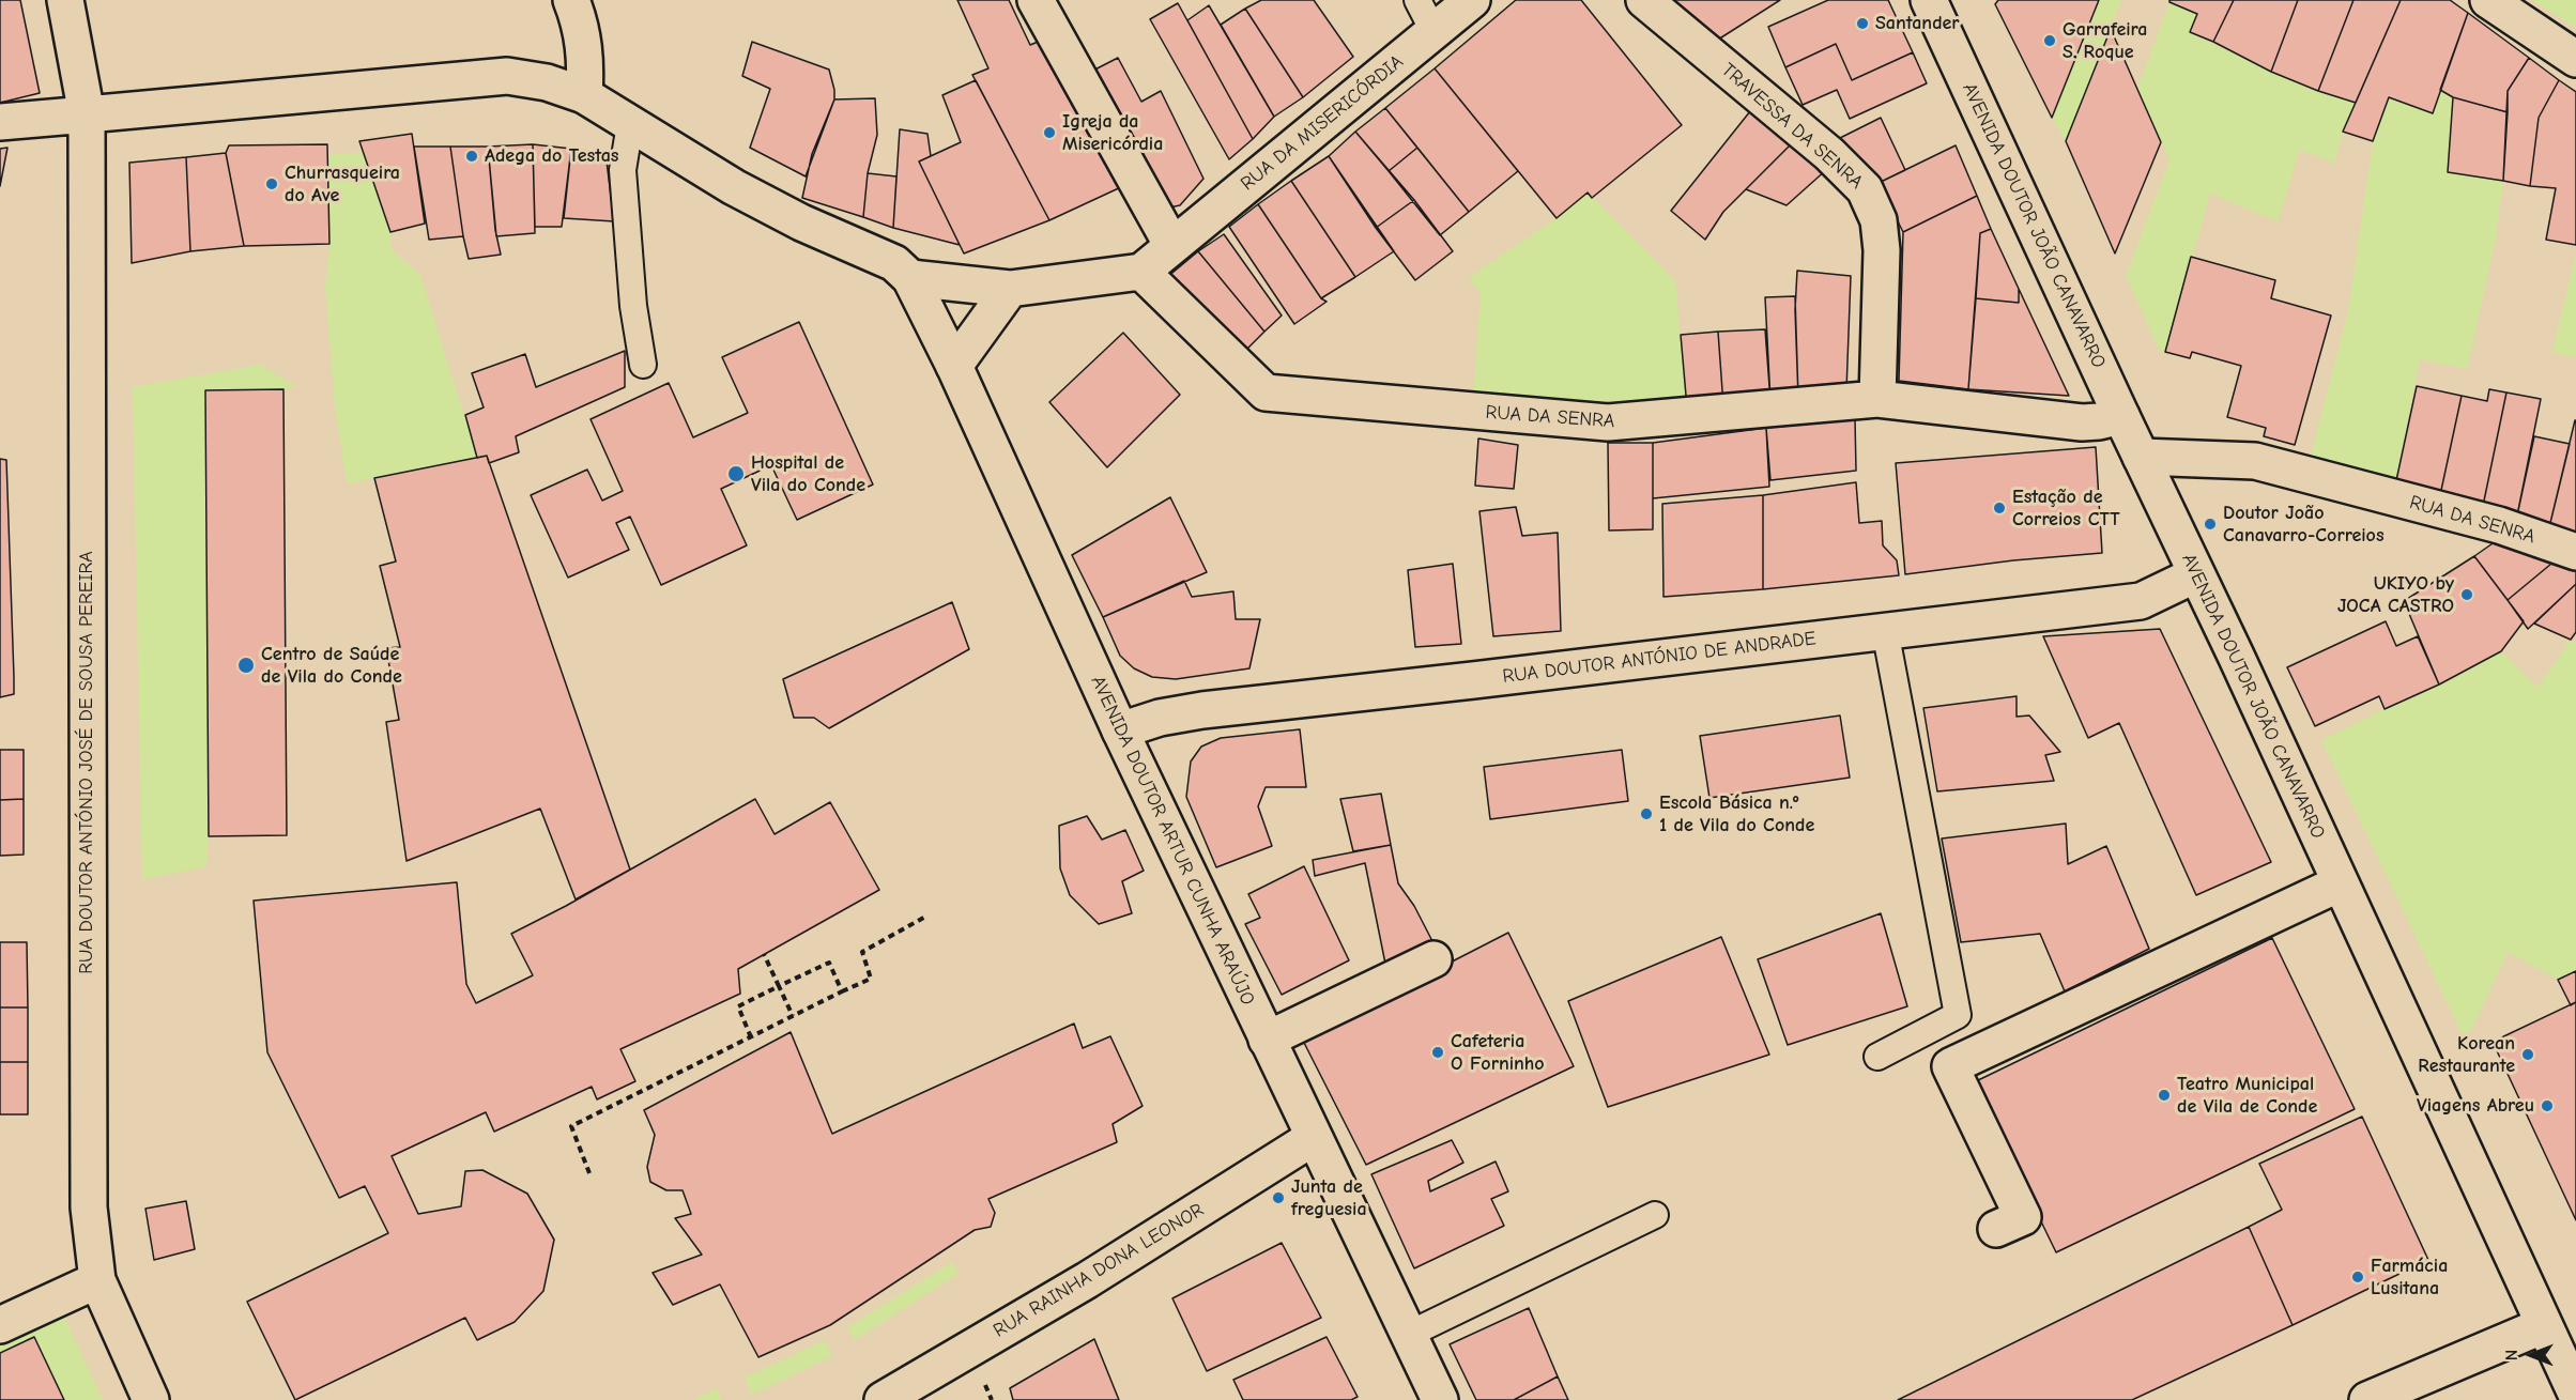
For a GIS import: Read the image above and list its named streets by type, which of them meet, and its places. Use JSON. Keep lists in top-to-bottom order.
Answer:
{
  "streets": {
    "street": [
      "RUA DA MISERICÓRDIA",
      "TRAVESSA DA SENRA",
      "AVENIDA DOUTOR JOÃO CANAVARRO",
      "RUA DA SENRA",
      "RUA DOUTOR ANTÓNIO DE ANDRADE",
      "RUA DOUTOR ANTÓNIO JOSÉ DE SOUSA PEREIRA",
      "AVENIDA DOUTOR ARTUR CUNHA ARAÚJO",
      "RUA RAINHA DONA LEONOR"
    ]
  },
  "crossings": [
    ["RUA DA MISERICÓRDIA", "RUA DA SENRA"],
    ["TRAVESSA DA SENRA", "RUA DA SENRA"],
    ["AVENIDA DOUTOR JOÃO CANAVARRO", "RUA DA SENRA"],
    ["AVENIDA DOUTOR JOÃO CANAVARRO", "RUA DOUTOR ANTÓNIO DE ANDRADE"],
    ["RUA DOUTOR ANTÓNIO DE ANDRADE", "AVENIDA DOUTOR ARTUR CUNHA ARAÚJO"],
    ["AVENIDA DOUTOR ARTUR CUNHA ARAÚJO", "RUA RAINHA DONA LEONOR"]
  ],
  "places": [
    "Santander",
    "Garrafeira S. Roque",
    "Igreja da Misericórdia",
    "Adega do Testas",
    "Churrasqueira do Ave",
    "Hospital de Vila do Conde",
    "Estação de Correios CTT",
    "Doutor João Canavarro-Correios",
    "UKIYO by JOCA CASTRO",
    "Centro de Saúde de Vila do Conde",
    "Escola Básica n.º 1 de Vila do Conde",
    "Cafeteria O Forninho",
    "Korean Restaurante",
    "Teatro Municipal de Vila de Conde",
    "Viagens Abreu",
    "Junta de freguesia",
    "Farmácia Lusitana"
  ],
  "north": "left"
}
